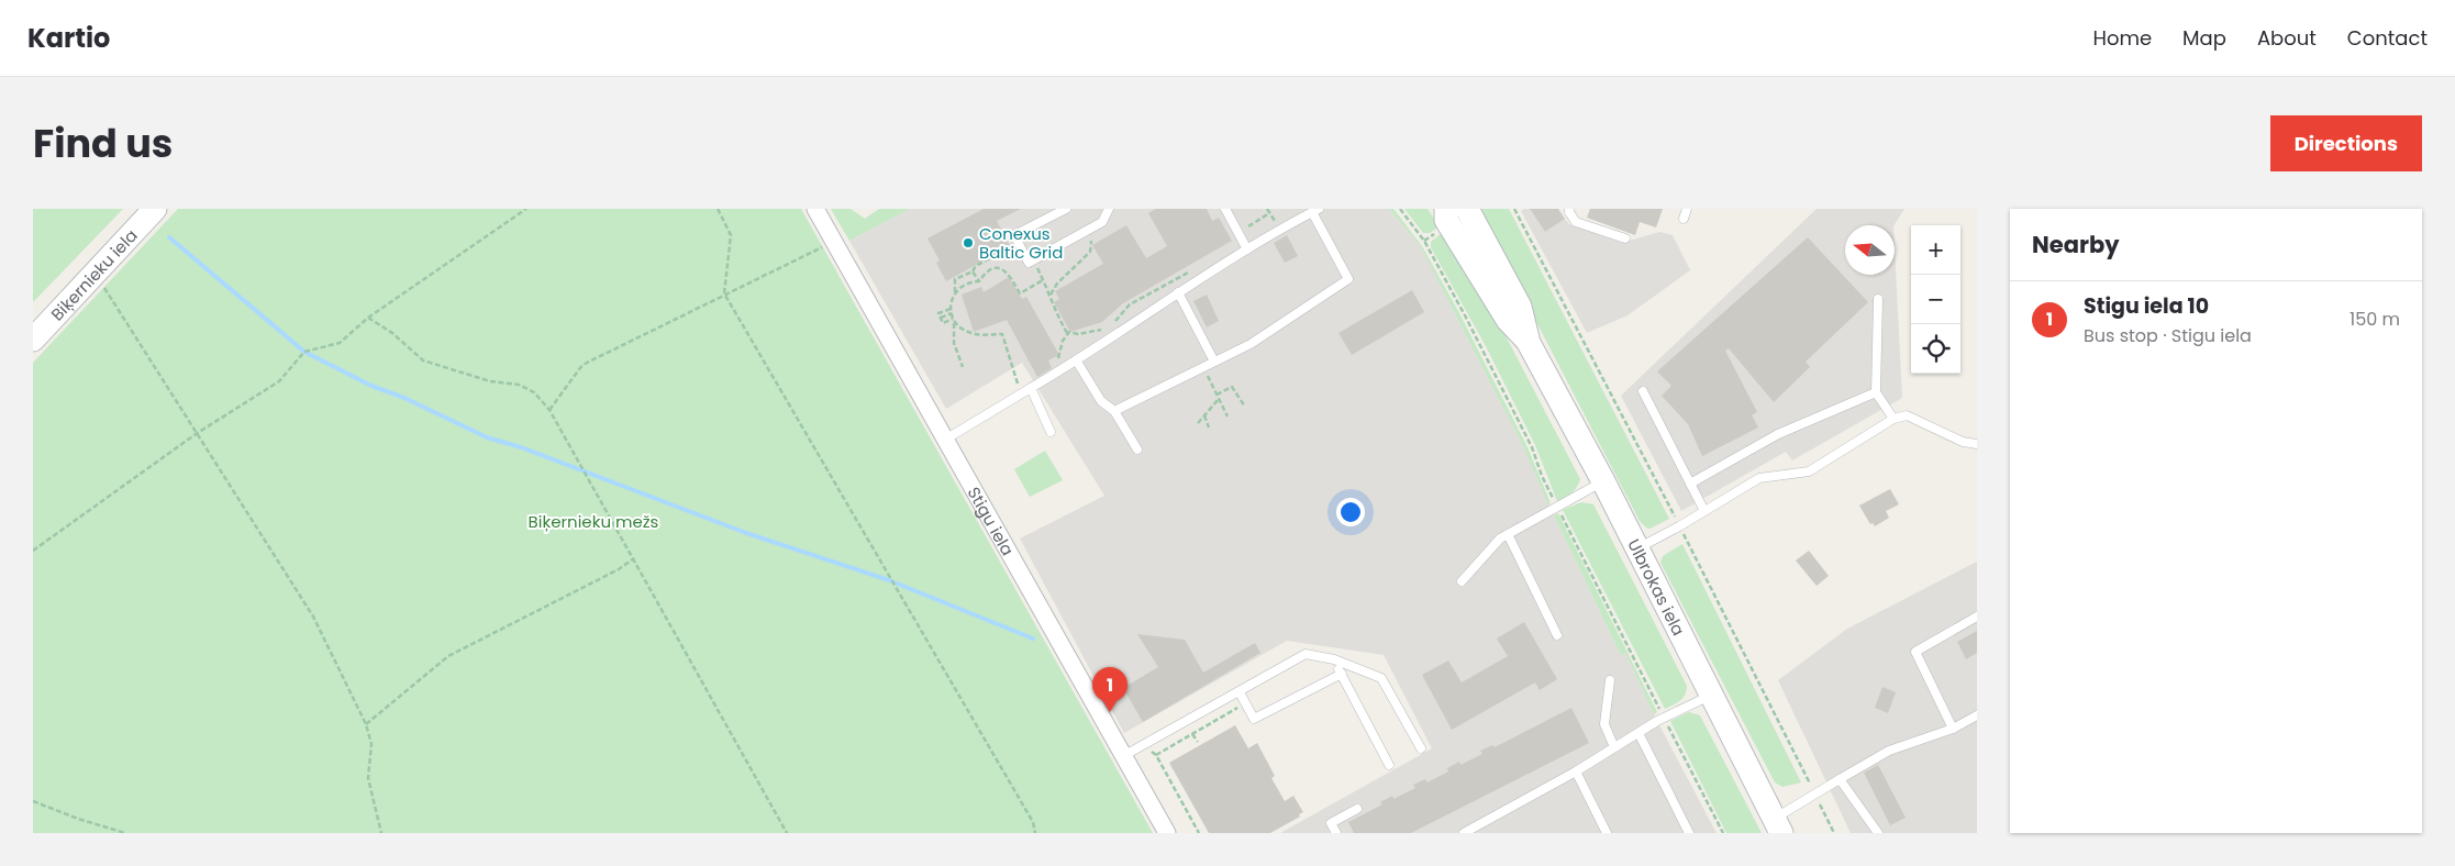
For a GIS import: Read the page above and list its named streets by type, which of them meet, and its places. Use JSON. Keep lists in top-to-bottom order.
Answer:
{
  "streets": {
    "main road": ["Biķernieku iela", "Ulbrokas iela"],
    "street": ["Stigu iela"]
  },
  "parks": ["Biķernieku mežs"],
  "places": ["Conexus Baltic Grid"],
  "north": "left",
  "page": {
    "header": "Kartio",
    "nav": [
      "Home",
      "Map",
      "About",
      "Contact"
    ],
    "title": "Find us",
    "buttons": "Directions",
    "heading": "Nearby",
    "map_buttons": ["+", "−"],
    "list": [
      {
        "mark": "1",
        "name": "Stigu iela 10",
        "note": "Bus stop · Stigu iela",
        "value": "150 m"
      }
    ],
    "pins": "1"
  }
}
